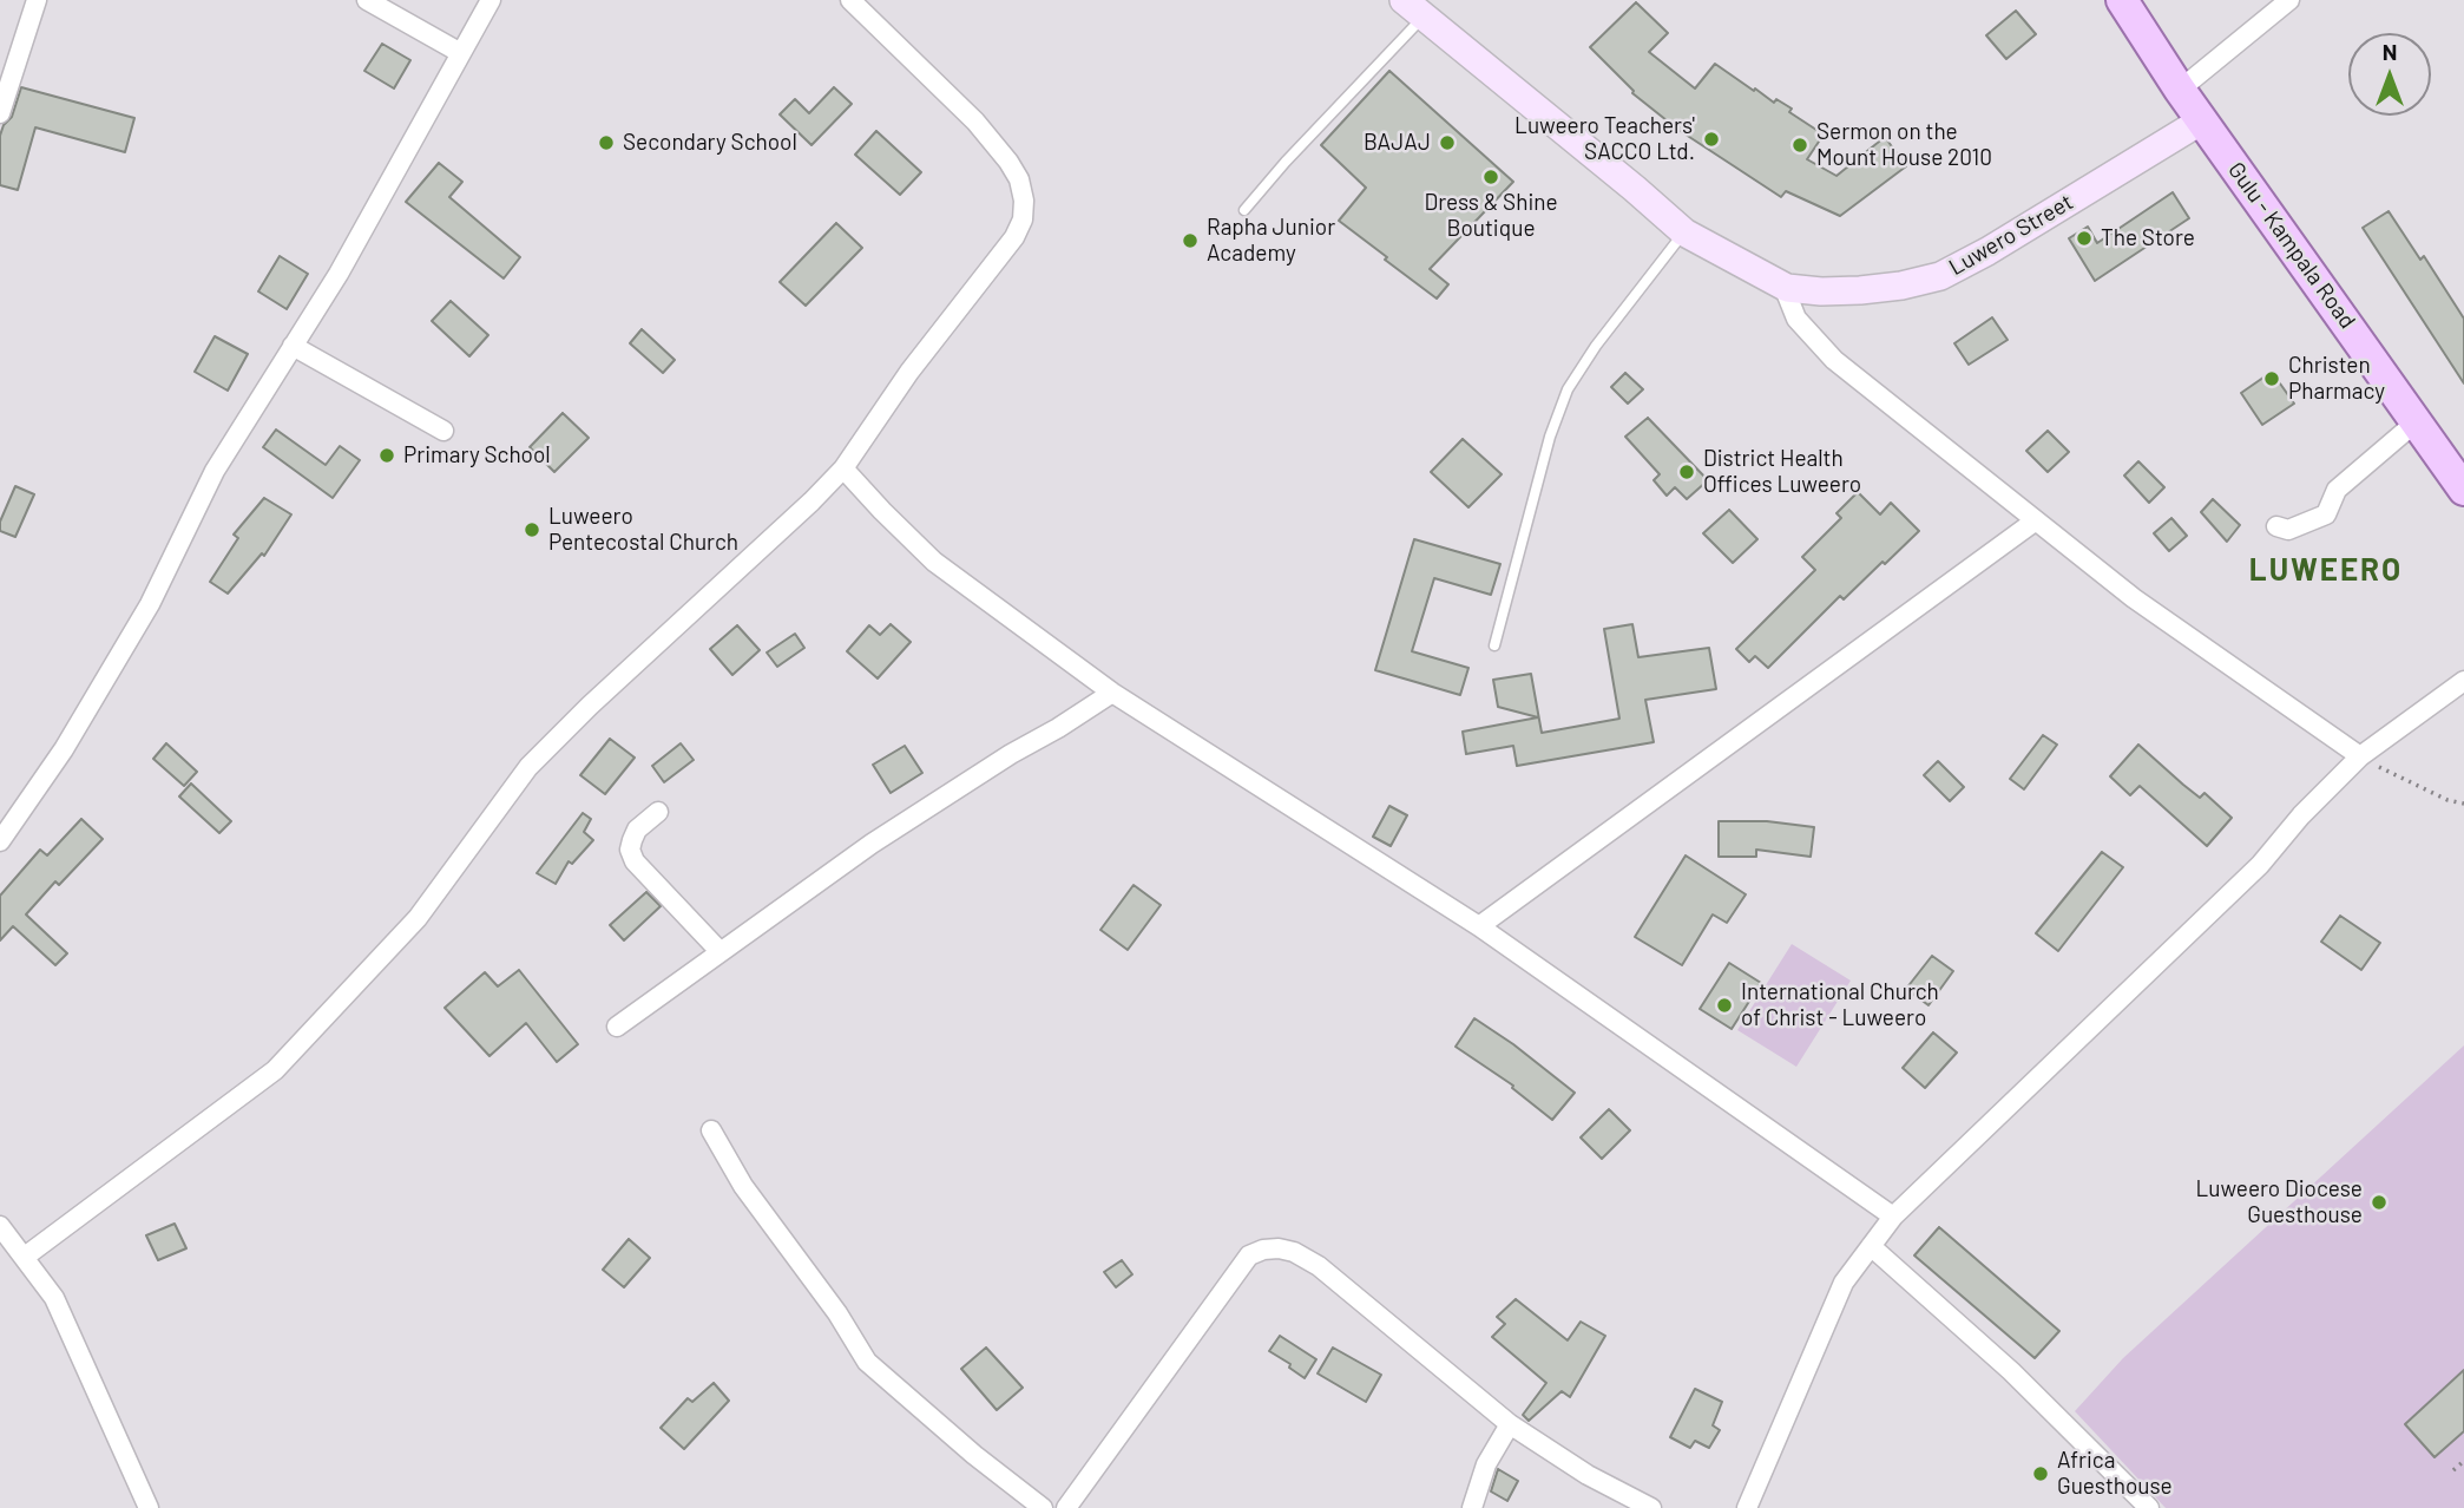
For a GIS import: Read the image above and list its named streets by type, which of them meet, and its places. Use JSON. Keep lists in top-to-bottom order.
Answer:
{
  "streets": {
    "main road": ["Luwero Street", "Gulu - Kampala Road"]
  },
  "crossings": [
    ["Luwero Street", "Gulu - Kampala Road"]
  ],
  "districts": ["LUWEERO"],
  "places": [
    "Luweero Teachers' SACCO Ltd.",
    "Secondary School",
    "BAJAJ",
    "Sermon on the Mount House 2010",
    "Dress & Shine Boutique",
    "The Store",
    "Rapha Junior Academy",
    "Christen Pharmacy",
    "Primary School",
    "District Health Offices Luweero",
    "Luweero Pentecostal Church",
    "International Church of Christ - Luweero",
    "Luweero Diocese Guesthouse",
    "Africa Guesthouse"
  ],
  "north": "top"
}
